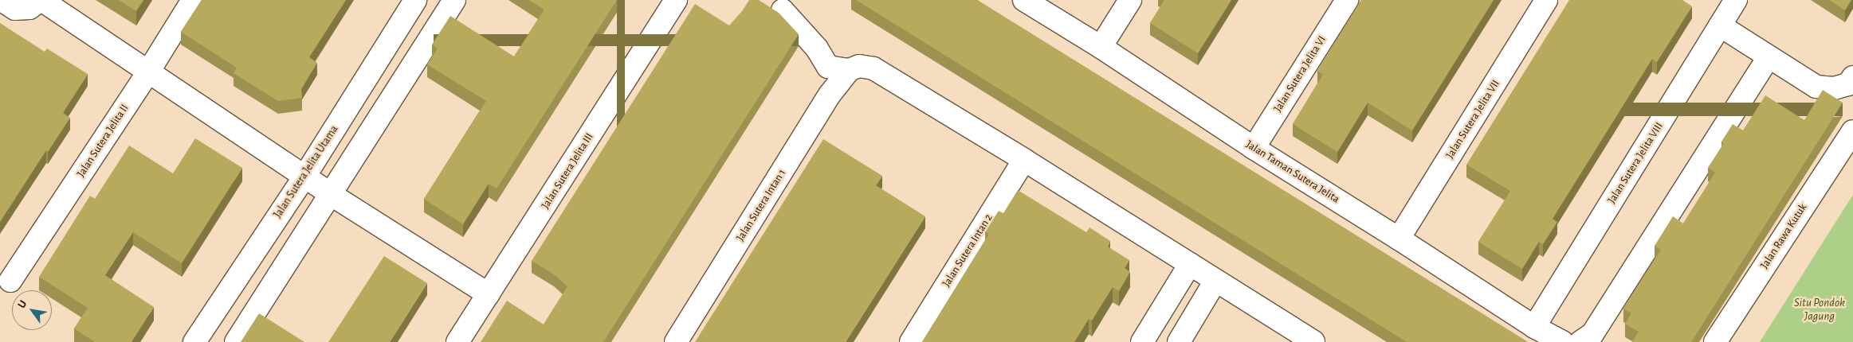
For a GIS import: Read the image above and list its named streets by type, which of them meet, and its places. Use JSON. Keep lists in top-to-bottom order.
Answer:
{
  "streets": {
    "street": [
      "Jalan Sutera Jelita VI",
      "Jalan Sutera Jelita VII",
      "Jalan Sutera Jelita II",
      "Jalan Sutera Jelita VIII",
      "Jalan Sutera Jelita III",
      "Jalan Sutera Jelita Utama",
      "Jalan Taman Sutera Jelita",
      "Jalan Sutera Intan 1",
      "Jalan Rawa Kutuk",
      "Jalan Sutera Intan 2"
    ]
  },
  "crossings": [
    ["Jalan Sutera Jelita VI", "Jalan Taman Sutera Jelita"],
    ["Jalan Sutera Jelita VII", "Jalan Taman Sutera Jelita"],
    ["Jalan Sutera Jelita VIII", "Jalan Taman Sutera Jelita"]
  ],
  "water": ["Situ Pondok Jagung"],
  "north": "top left"
}
